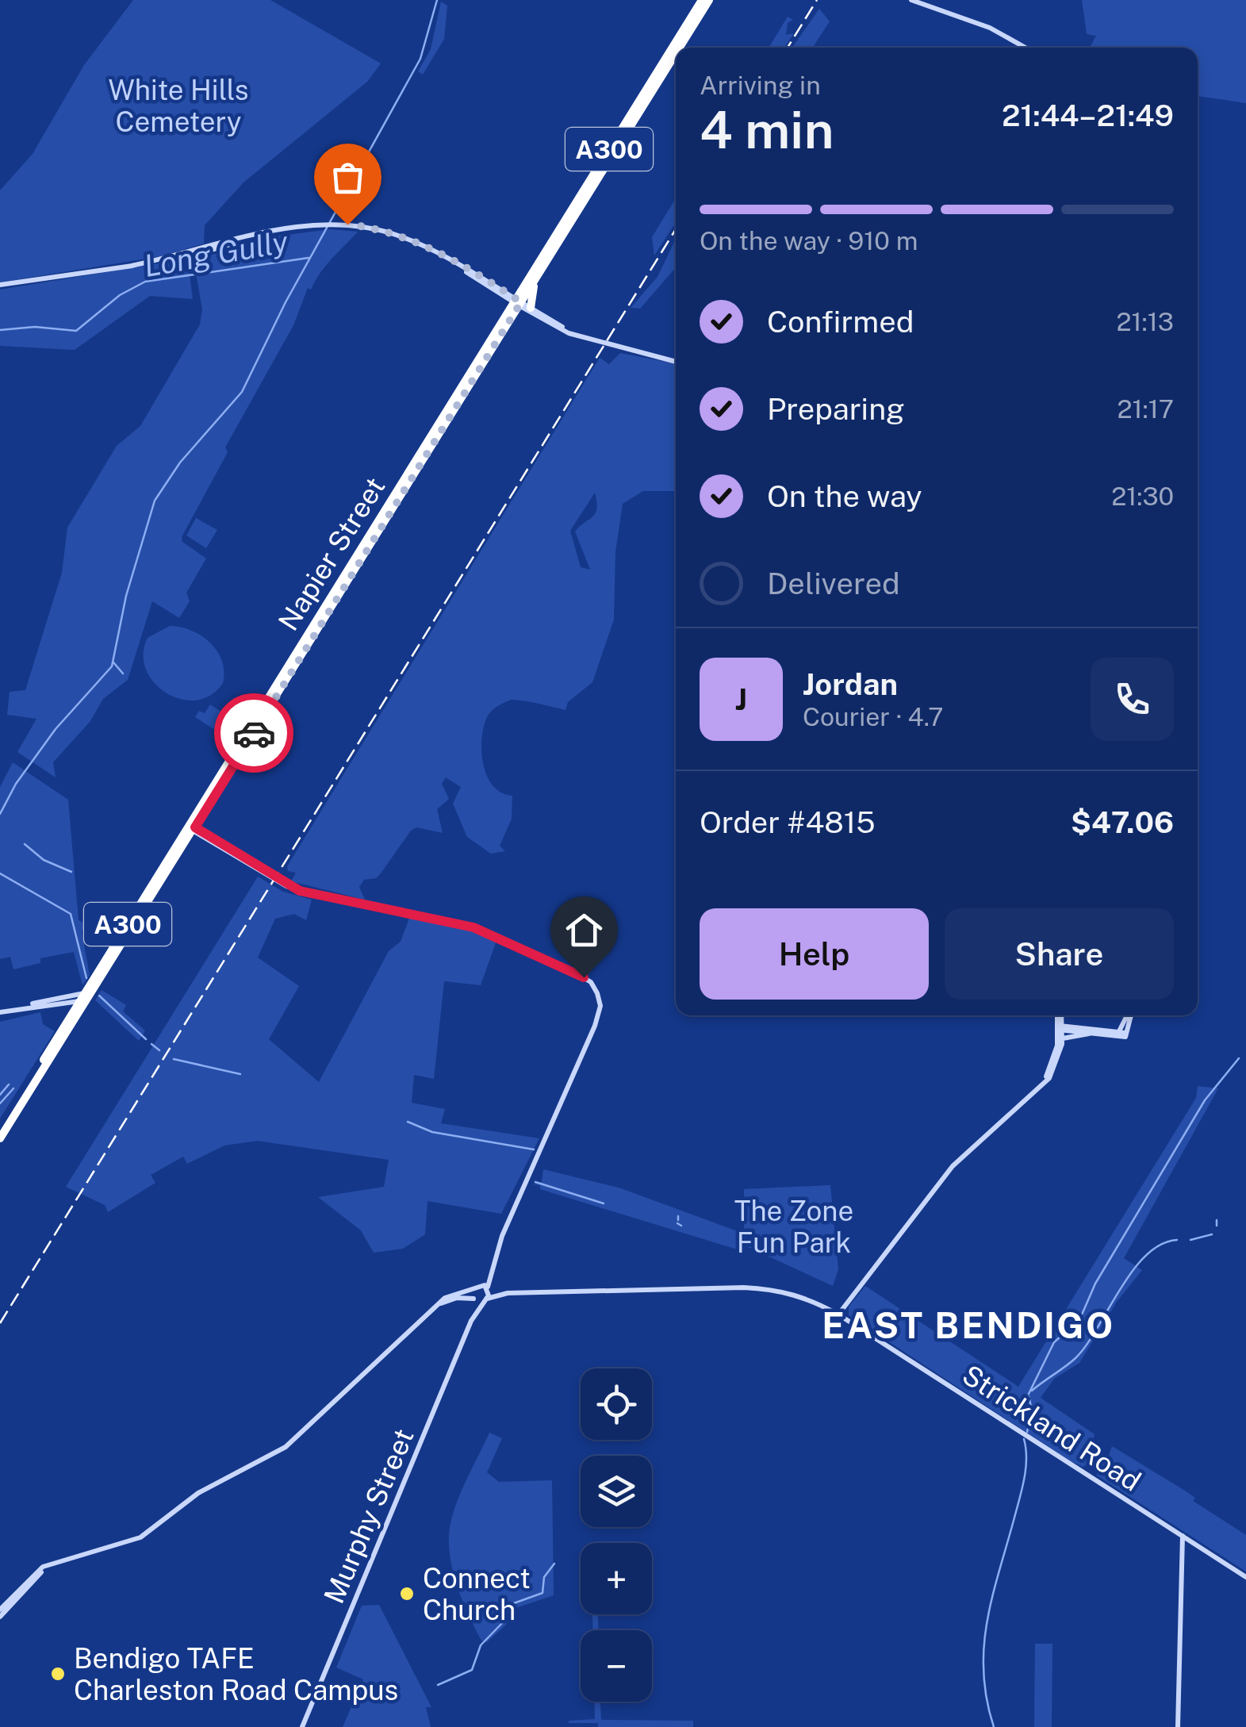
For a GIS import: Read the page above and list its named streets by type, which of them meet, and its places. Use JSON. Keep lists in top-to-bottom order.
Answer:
{
  "streets": {
    "highway": ["A300", "Napier Street"],
    "street": ["Strickland Road", "Murphy Street"]
  },
  "crossings": [
    ["Strickland Road", "Murphy Street"]
  ],
  "districts": ["EAST BENDIGO"],
  "water": ["Long Gully"],
  "parks": ["White Hills Cemetery", "The Zone Fun Park"],
  "places": ["Connect Church", "Bendigo TAFE Charleston Road Campus"],
  "page": {
    "heading": ["4 min", "Arriving in", "21:44–21:49"],
    "panel": [
      "Jordan",
      "Courier · 4.7",
      "Order #4815",
      "$47.06"
    ],
    "bar": "On the way · 910 m",
    "list": [
      ["Confirmed", "21:13"],
      ["Preparing", "21:17"],
      ["On the way", "21:30"],
      "Delivered"
    ],
    "round": "J",
    "buttons": ["Help", "Share"],
    "map_buttons": ["+", "−"]
  }
}
